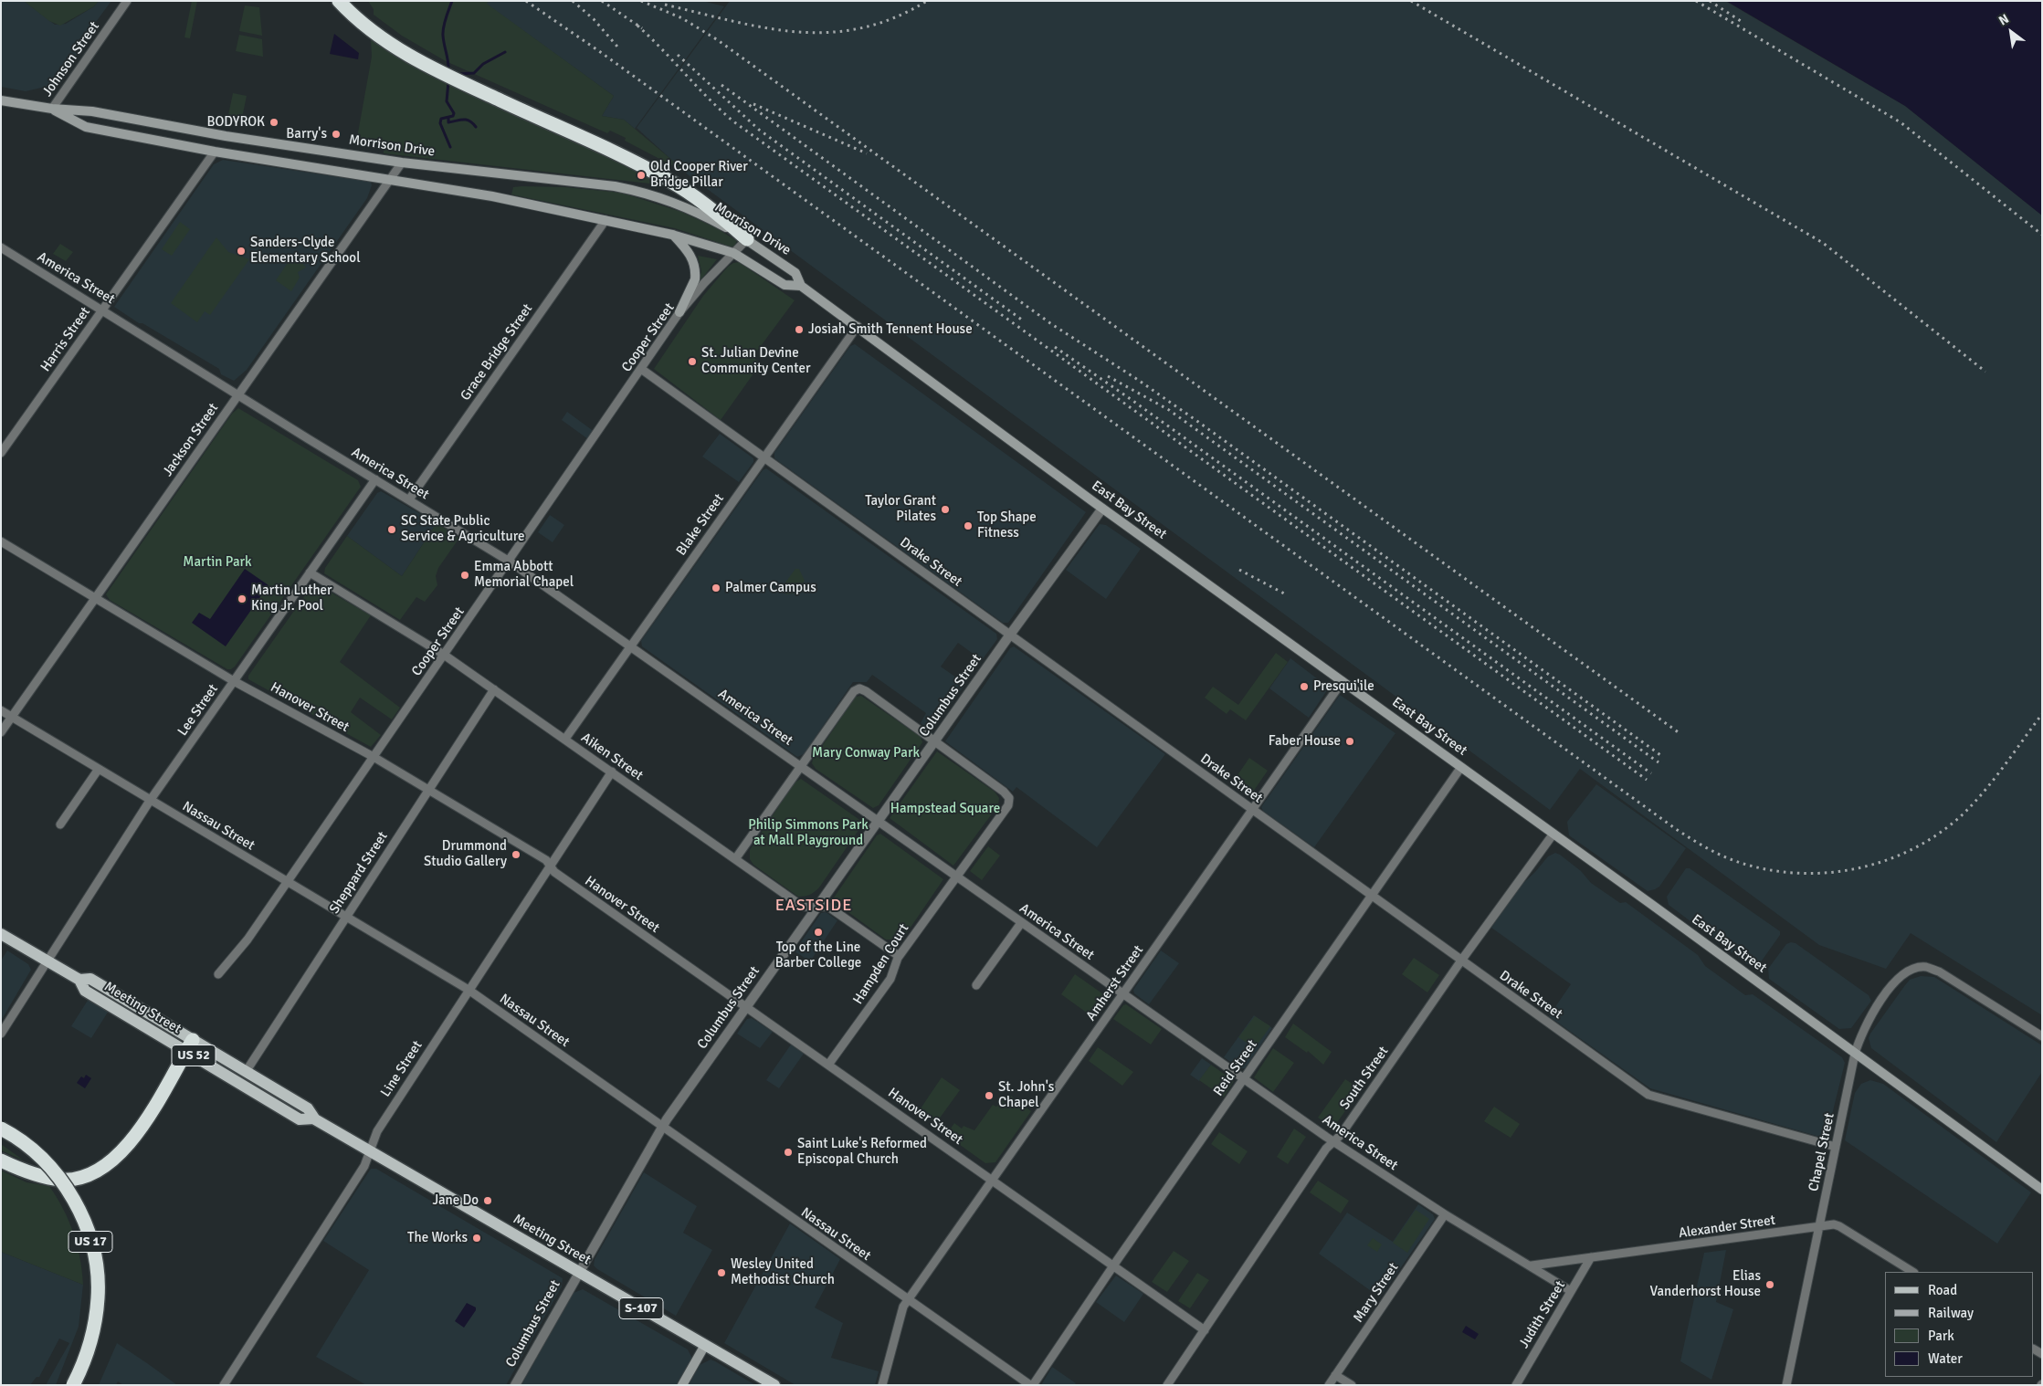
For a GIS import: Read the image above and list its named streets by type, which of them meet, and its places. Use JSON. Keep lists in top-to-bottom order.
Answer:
{
  "streets": {
    "highway": ["US 17"],
    "main road": [
      "Morrison Drive",
      "East Bay Street",
      "Meeting Street",
      "US 52",
      "S-107"
    ],
    "street": [
      "Johnson Street",
      "America Street",
      "Cooper Street",
      "Harris Street",
      "Grace Bridge Street",
      "Jackson Street",
      "Blake Street",
      "Drake Street",
      "Columbus Street",
      "Hanover Street",
      "Lee Street",
      "Aiken Street",
      "Nassau Street",
      "Sheppard Street",
      "Hampden Court",
      "Amherst Street",
      "Reid Street",
      "Line Street",
      "South Street",
      "Chapel Street",
      "Alexander Street",
      "Mary Street",
      "Judith Street"
    ]
  },
  "crossings": [
    ["Johnson Street", "Morrison Drive"],
    ["Morrison Drive", "Cooper Street"],
    ["Morrison Drive", "Harris Street"],
    ["Morrison Drive", "Grace Bridge Street"],
    ["Morrison Drive", "Jackson Street"],
    ["Morrison Drive", "East Bay Street"],
    ["America Street", "Cooper Street"],
    ["America Street", "Harris Street"],
    ["America Street", "Grace Bridge Street"],
    ["America Street", "Jackson Street"],
    ["America Street", "Blake Street"],
    ["America Street", "Columbus Street"],
    ["America Street", "Lee Street"],
    ["America Street", "Hampden Court"],
    ["America Street", "Amherst Street"],
    ["America Street", "Reid Street"],
    ["America Street", "South Street"],
    ["America Street", "Alexander Street"],
    ["America Street", "Mary Street"],
    ["America Street", "Judith Street"],
    ["Cooper Street", "Drake Street"],
    ["Cooper Street", "Hanover Street"],
    ["Cooper Street", "Aiken Street"],
    ["Cooper Street", "Nassau Street"],
    ["Jackson Street", "Hanover Street"],
    ["Jackson Street", "Nassau Street"],
    ["East Bay Street", "Blake Street"],
    ["East Bay Street", "Columbus Street"],
    ["East Bay Street", "Amherst Street"],
    ["East Bay Street", "Reid Street"],
    ["East Bay Street", "South Street"],
    ["East Bay Street", "Chapel Street"],
    ["Blake Street", "Drake Street"],
    ["Blake Street", "Aiken Street"],
    ["Drake Street", "Columbus Street"],
    ["Drake Street", "Amherst Street"],
    ["Drake Street", "Reid Street"],
    ["Drake Street", "South Street"],
    ["Drake Street", "Chapel Street"],
    ["Columbus Street", "Hanover Street"],
    ["Columbus Street", "Aiken Street"],
    ["Columbus Street", "Nassau Street"],
    ["Columbus Street", "Hampden Court"],
    ["Columbus Street", "Meeting Street"],
    ["Hanover Street", "Lee Street"],
    ["Hanover Street", "Sheppard Street"],
    ["Hanover Street", "Hampden Court"],
    ["Hanover Street", "Amherst Street"],
    ["Hanover Street", "Reid Street"],
    ["Hanover Street", "Line Street"],
    ["Hanover Street", "South Street"],
    ["Lee Street", "Aiken Street"],
    ["Lee Street", "Nassau Street"],
    ["Lee Street", "Meeting Street"],
    ["Aiken Street", "Sheppard Street"],
    ["Aiken Street", "Hampden Court"],
    ["Aiken Street", "Line Street"],
    ["Nassau Street", "Sheppard Street"],
    ["Nassau Street", "Amherst Street"],
    ["Nassau Street", "Reid Street"],
    ["Nassau Street", "Line Street"],
    ["Sheppard Street", "Meeting Street"],
    ["Meeting Street", "Line Street"],
    ["Chapel Street", "Alexander Street"],
    ["Alexander Street", "Judith Street"]
  ],
  "districts": ["EASTSIDE"],
  "parks": [
    "Martin Park",
    "Mary Conway Park",
    "Hampstead Square",
    "Philip Simmons Park at Mall Playground"
  ],
  "places": [
    "BODYROK",
    "Barry's",
    "Old Cooper River Bridge Pillar",
    "Sanders-Clyde Elementary School",
    "Josiah Smith Tennent House",
    "St. Julian Devine Community Center",
    "Taylor Grant Pilates",
    "Top Shape Fitness",
    "SC State Public Service & Agriculture",
    "Emma Abbott Memorial Chapel",
    "Palmer Campus",
    "Martin Luther King Jr. Pool",
    "Presqui'ile",
    "Faber House",
    "Drummond Studio Gallery",
    "Top of the Line Barber College",
    "St. John's Chapel",
    "Saint Luke's Reformed Episcopal Church",
    "Jane Do",
    "The Works",
    "Wesley United Methodist Church",
    "Elias Vanderhorst House"
  ],
  "legend": [
    "Road",
    "Railway",
    "Park",
    "Water"
  ],
  "north": "top left"
}
